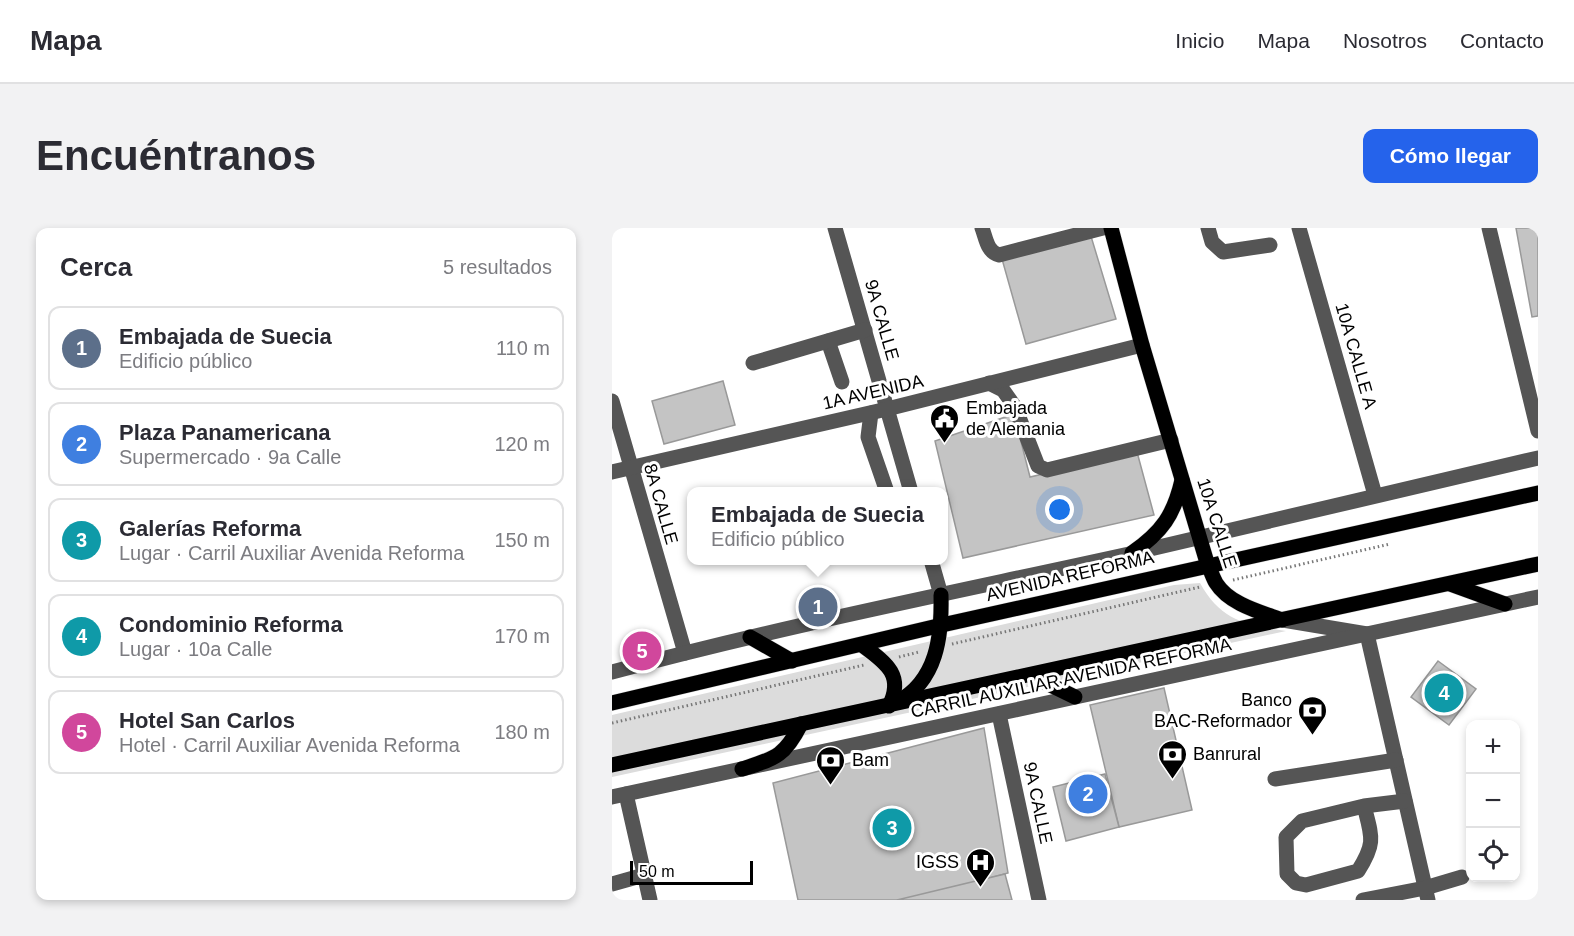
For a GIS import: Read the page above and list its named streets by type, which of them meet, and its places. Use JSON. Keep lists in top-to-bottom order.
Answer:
{
  "streets": {
    "main road": ["10A CALLE", "AVENIDA REFORMA"],
    "street": [
      "9A CALLE",
      "10A CALLE A",
      "1A AVENIDA",
      "8A CALLE",
      "CARRIL AUXILIAR AVENIDA REFORMA"
    ]
  },
  "crossings": [
    ["9A CALLE", "1A AVENIDA"],
    ["9A CALLE", "CARRIL AUXILIAR AVENIDA REFORMA"],
    ["1A AVENIDA", "8A CALLE"],
    ["1A AVENIDA", "10A CALLE"],
    ["10A CALLE", "AVENIDA REFORMA"],
    ["10A CALLE", "CARRIL AUXILIAR AVENIDA REFORMA"]
  ],
  "places": {
    "public building": ["Embajada de Alemania"],
    "bank": ["Banco BAC-Reformador", "Banrural", "Bam"],
    "hospital": ["IGSS"]
  },
  "scale_bar": "50 m",
  "page": {
    "header": "Mapa",
    "nav": [
      "Inicio",
      "Mapa",
      "Nosotros",
      "Contacto"
    ],
    "buttons": "Cómo llegar",
    "title": "Encuéntranos",
    "heading": ["Cerca", "5 resultados"],
    "list": [
      {
        "mark": "1",
        "name": "Embajada de Suecia",
        "note": "Edificio público",
        "value": "110 m"
      },
      {
        "mark": "2",
        "name": "Plaza Panamericana",
        "note": "Supermercado · 9a Calle",
        "value": "120 m"
      },
      {
        "mark": "3",
        "name": "Galerías Reforma",
        "note": "Lugar · Carril Auxiliar Avenida Reforma",
        "value": "150 m"
      },
      {
        "mark": "4",
        "name": "Condominio Reforma",
        "note": "Lugar · 10a Calle",
        "value": "170 m"
      },
      {
        "mark": "5",
        "name": "Hotel San Carlos",
        "note": "Hotel · Carril Auxiliar Avenida Reforma",
        "value": "180 m"
      }
    ],
    "popup": ["Embajada de Suecia", "Edificio público"],
    "pins": [
      "1",
      "5",
      "4",
      "2",
      "3"
    ],
    "map_buttons": ["+", "−"],
    "scale": "50 m"
  }
}
